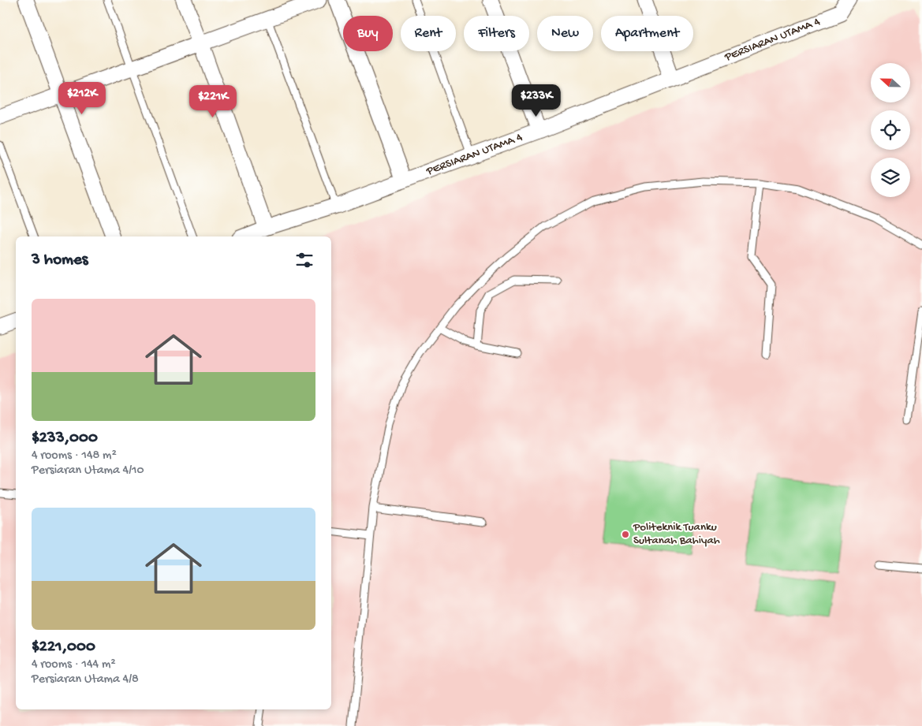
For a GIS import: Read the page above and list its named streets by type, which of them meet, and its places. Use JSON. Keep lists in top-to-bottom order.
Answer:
{
  "streets": {
    "street": ["PERSIARAN UTAMA 4"]
  },
  "places": ["Politeknik Tuanku Sultanah Bahiyah"],
  "north": "left",
  "page": {
    "chip": [
      "Buy",
      "Rent",
      "Filters",
      "New",
      "Apartment"
    ],
    "price": ["$212K", "$233K", "$221K"],
    "heading": "3 homes",
    "list": [
      {
        "name": "$233,000",
        "note": "4 rooms · 148 m² · Persiaran Utama 4/10"
      },
      {
        "name": "$221,000",
        "note": "4 rooms · 144 m² · Persiaran Utama 4/8"
      }
    ]
  }
}
